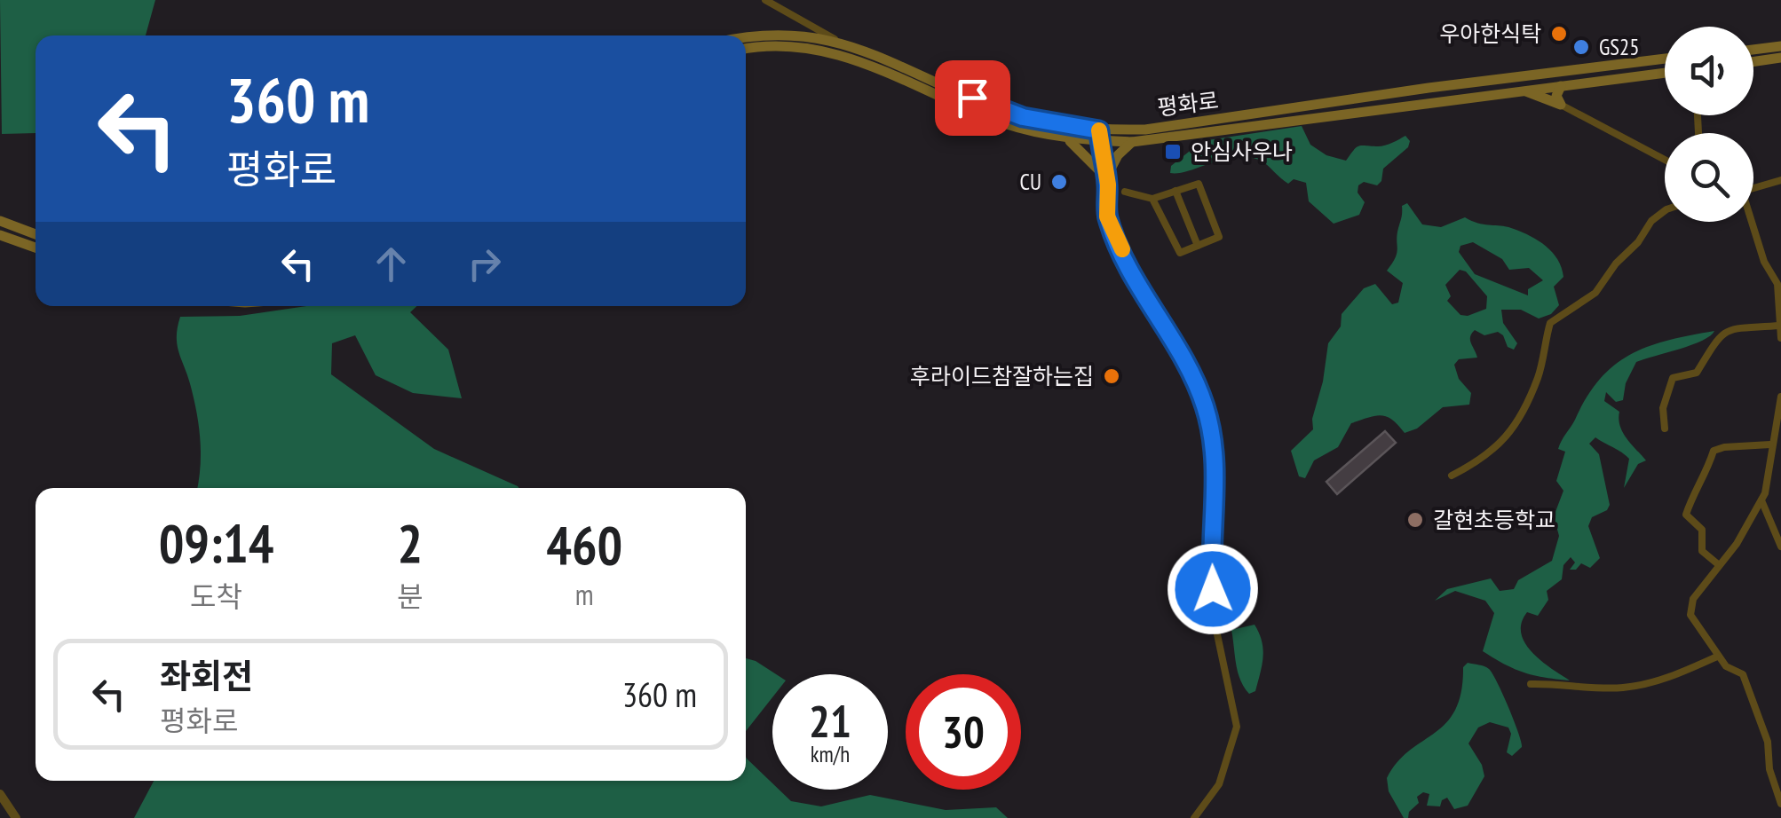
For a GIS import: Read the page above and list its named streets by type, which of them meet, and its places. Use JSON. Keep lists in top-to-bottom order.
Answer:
{
  "streets": {
    "main road": ["평화로"]
  },
  "places": {
    "other": [
      "우아한식탁",
      "GS25",
      "CU",
      "후라이드참잘하는집",
      "갈현초등학교"
    ],
    "transit": ["안심사우나"]
  },
  "page": {
    "turn": ["360 m", "평화로"],
    "eta": [
      "09:14",
      "도착",
      "2",
      "분",
      "460",
      "m"
    ],
    "list": [
      {
        "name": "좌회전",
        "note": "평화로",
        "value": "360 m"
      }
    ],
    "speed": "21 km/h",
    "limit": "30"
  }
}
